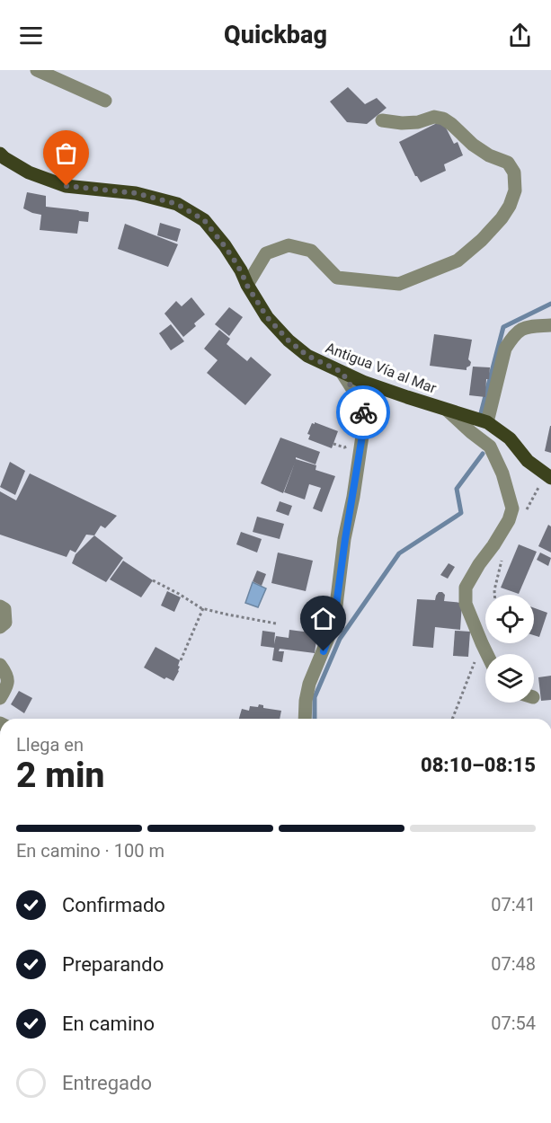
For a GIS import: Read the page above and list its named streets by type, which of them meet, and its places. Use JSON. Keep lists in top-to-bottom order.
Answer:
{
  "streets": {
    "main road": ["Antigua Vía al Mar"]
  },
  "page": {
    "header": "Quickbag",
    "heading": ["2 min", "Llega en", "08:10–08:15"],
    "bar": "En camino · 100 m",
    "list": [
      ["Confirmado", "07:41"],
      ["Preparando", "07:48"],
      ["En camino", "07:54"],
      "Entregado"
    ]
  }
}
